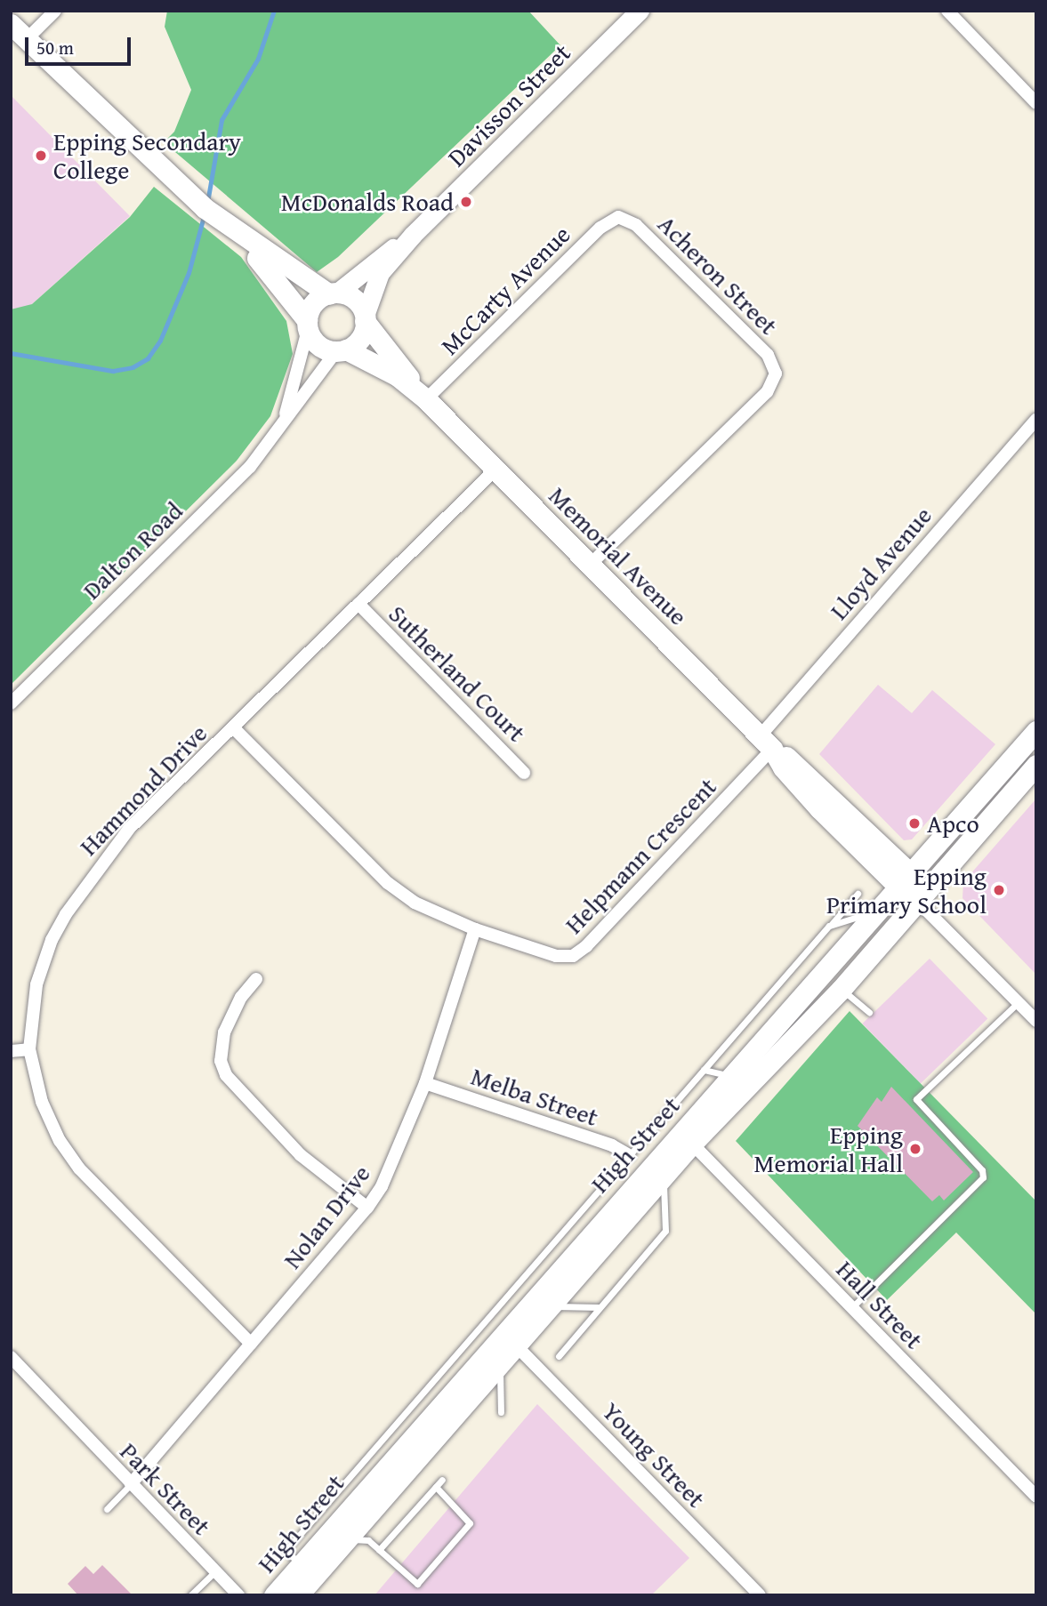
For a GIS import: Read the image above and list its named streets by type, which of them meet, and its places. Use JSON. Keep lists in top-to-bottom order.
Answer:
{
  "streets": {
    "main road": ["Memorial Avenue", "High Street"],
    "street": [
      "Davisson Street",
      "Acheron Street",
      "McCarty Avenue",
      "Dalton Road",
      "Lloyd Avenue",
      "Sutherland Court",
      "Hammond Drive",
      "Helpmann Crescent",
      "Melba Street",
      "Nolan Drive",
      "Hall Street",
      "Young Street",
      "Park Street"
    ]
  },
  "crossings": [
    ["Davisson Street", "Dalton Road"],
    ["Davisson Street", "Memorial Avenue"],
    ["Acheron Street", "McCarty Avenue"],
    ["Acheron Street", "Memorial Avenue"],
    ["McCarty Avenue", "Memorial Avenue"],
    ["Dalton Road", "Memorial Avenue"],
    ["Memorial Avenue", "Lloyd Avenue"],
    ["Memorial Avenue", "Hammond Drive"],
    ["Memorial Avenue", "Helpmann Crescent"],
    ["Memorial Avenue", "High Street"],
    ["Lloyd Avenue", "Helpmann Crescent"],
    ["Sutherland Court", "Hammond Drive"],
    ["Hammond Drive", "Helpmann Crescent"],
    ["Hammond Drive", "Nolan Drive"],
    ["Helpmann Crescent", "Nolan Drive"],
    ["Melba Street", "Nolan Drive"],
    ["High Street", "Hall Street"],
    ["High Street", "Young Street"],
    ["Nolan Drive", "Park Street"]
  ],
  "places": [
    "Epping Secondary College",
    "McDonalds Road",
    "Apco",
    "Epping Primary School",
    "Epping Memorial Hall"
  ],
  "scale_bar": "50 m"
}
